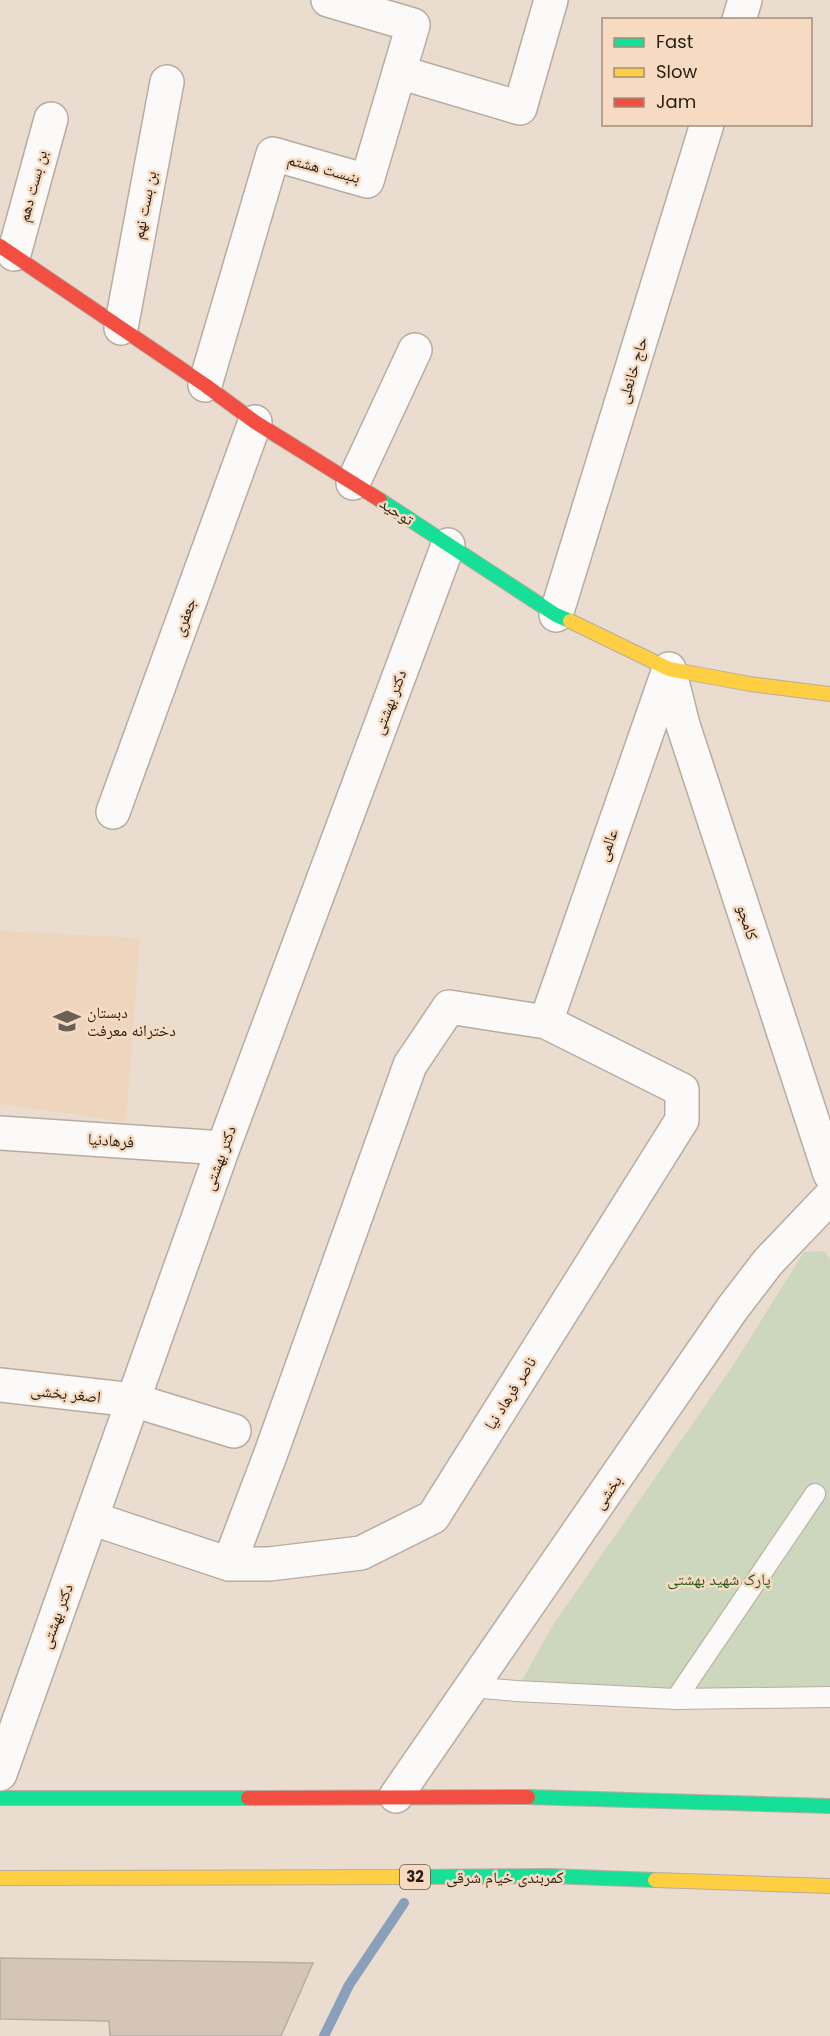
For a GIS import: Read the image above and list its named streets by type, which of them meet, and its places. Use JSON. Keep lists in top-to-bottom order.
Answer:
{
  "streets": {
    "main road": ["توحید", "32", "کمربندی خیام شرقی"],
    "street": [
      "بنبست هشتم",
      "بن بست دهم",
      "بن بست نهم",
      "حاج خانعلی",
      "جعفری",
      "دکتر بهشتی",
      "عالمی",
      "کامجو",
      "فرهادنیا",
      "اصغر بخشی",
      "ناصر فرهاد نیا",
      "بخشی"
    ]
  },
  "crossings": [
    ["بنبست هشتم", "توحید"],
    ["بن بست دهم", "توحید"],
    ["بن بست نهم", "توحید"],
    ["حاج خانعلی", "توحید"],
    ["توحید", "جعفری"],
    ["توحید", "دکتر بهشتی"],
    ["توحید", "عالمی"],
    ["توحید", "کامجو"],
    ["دکتر بهشتی", "فرهادنیا"],
    ["دکتر بهشتی", "اصغر بخشی"],
    ["دکتر بهشتی", "ناصر فرهاد نیا"],
    ["عالمی", "کامجو"],
    ["عالمی", "ناصر فرهاد نیا"]
  ],
  "parks": ["پارک شهید بهشتی"],
  "places": {
    "school or university": ["دبستان دخترانه معرفت"]
  },
  "legend": ["Fast", "Slow", "Jam"]
}
